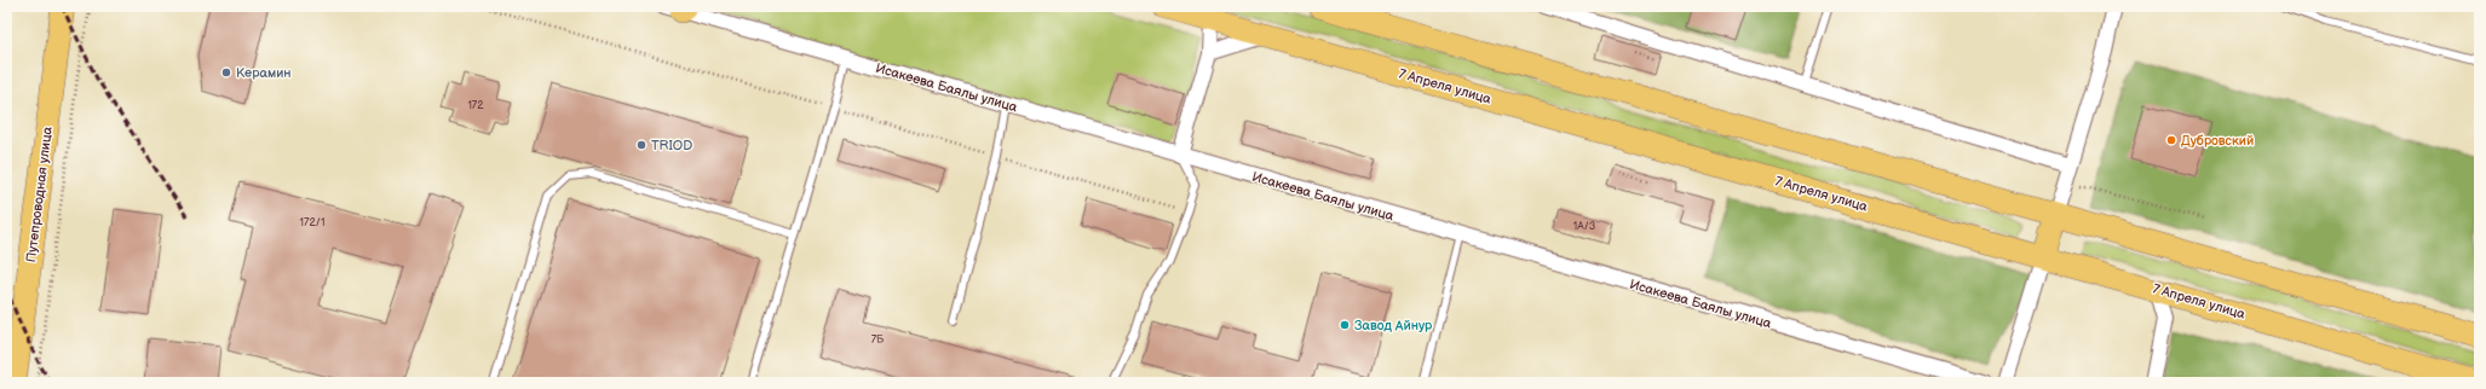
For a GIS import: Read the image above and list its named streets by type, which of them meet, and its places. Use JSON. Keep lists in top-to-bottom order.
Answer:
{
  "streets": {
    "main road": ["7 Апреля улица", "Путепроводная улица"],
    "street": ["Исакеева Баялы улица"]
  },
  "places": [
    "Керамин",
    "Дубровский",
    "TRIOD",
    "Завод Айнур"
  ],
  "house_numbers": [
    "172",
    "172/1",
    "1А/3",
    "7Б"
  ]
}
